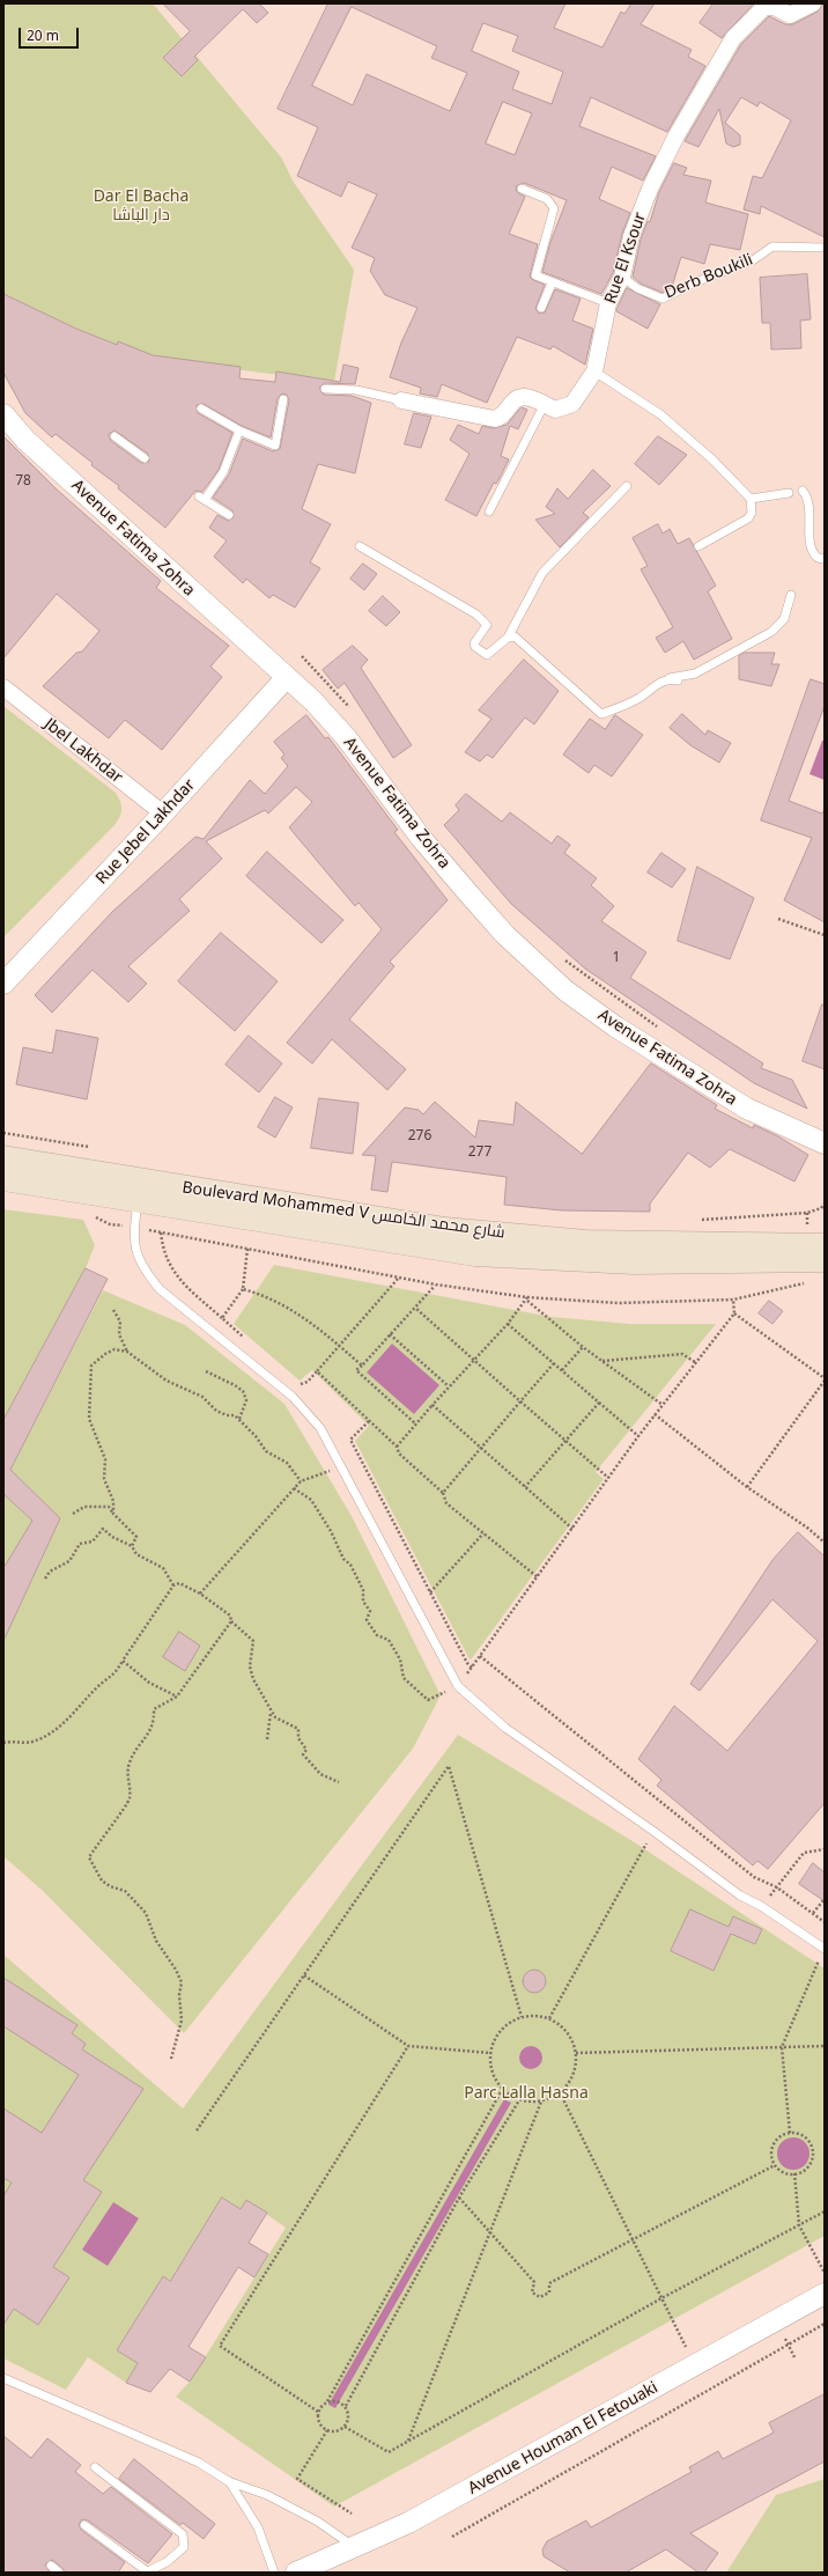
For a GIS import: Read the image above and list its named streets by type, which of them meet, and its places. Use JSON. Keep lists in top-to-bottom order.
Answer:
{
  "streets": {
    "main road": ["Boulevard Mohammed V شارع محمد الخامس"],
    "street": [
      "Rue El Ksour",
      "Avenue Fatima Zohra",
      "Jbel Lakhdar",
      "Rue Jebel Lakhdar",
      "Avenue Houman El Fetouaki"
    ],
    "lane": ["Derb Boukili"]
  },
  "crossings": [
    ["Rue El Ksour", "Derb Boukili"],
    ["Avenue Fatima Zohra", "Rue Jebel Lakhdar"],
    ["Jbel Lakhdar", "Rue Jebel Lakhdar"]
  ],
  "parks": ["Dar El Bacha دار الباشا", "Parc Lalla Hasna"],
  "house_numbers": [
    "78",
    "1",
    "276",
    "277"
  ],
  "scale_bar": "20 m"
}
